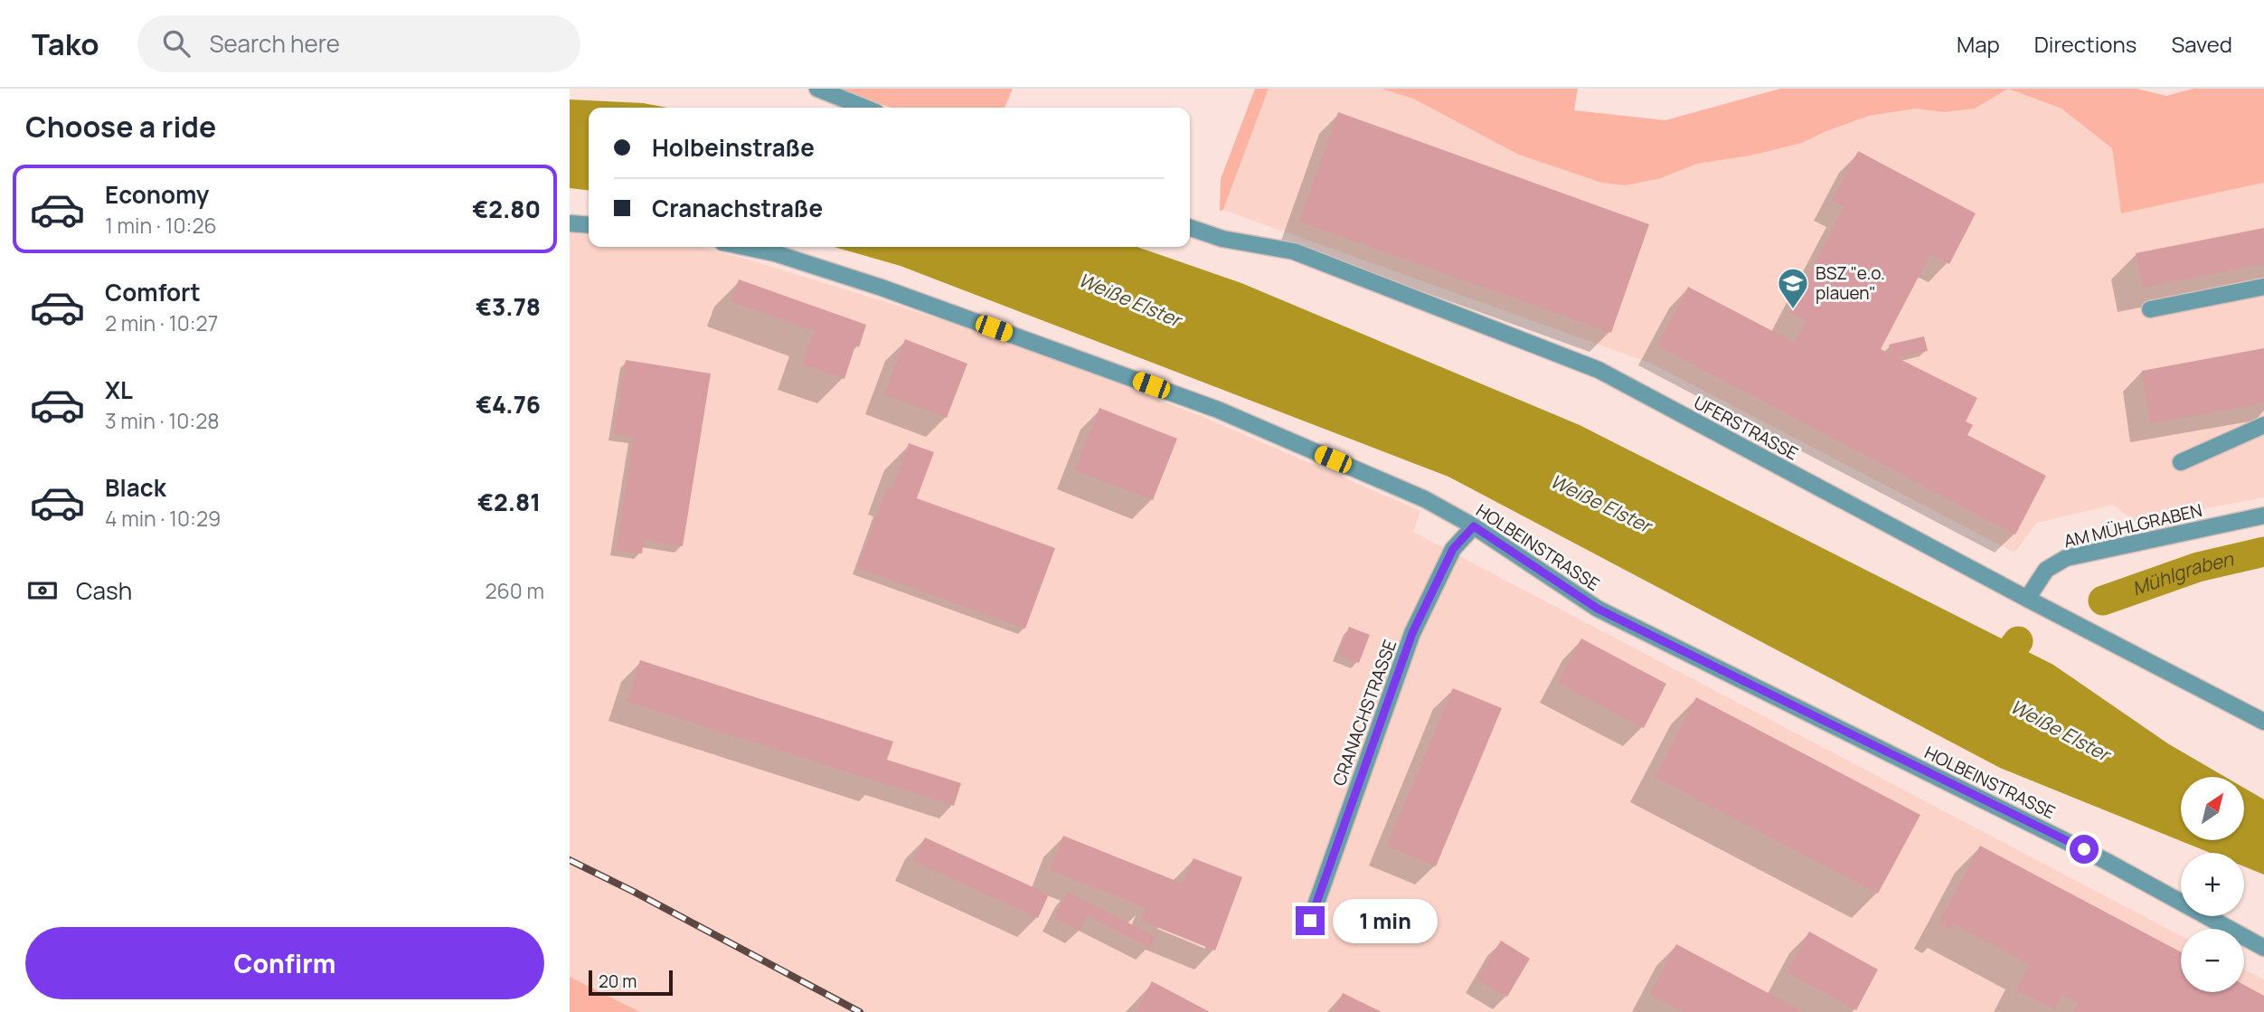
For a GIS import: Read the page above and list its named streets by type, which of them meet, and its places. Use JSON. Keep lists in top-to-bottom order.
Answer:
{
  "streets": {
    "street": [
      "UFERSTRASSE",
      "AM MÜHLGRABEN",
      "HOLBEINSTRASSE",
      "CRANACHSTRASSE"
    ]
  },
  "crossings": [
    ["UFERSTRASSE", "AM MÜHLGRABEN"],
    ["HOLBEINSTRASSE", "CRANACHSTRASSE"]
  ],
  "water": ["Weiße Elster", "Mühlgraben"],
  "places": {
    "school or university": ["BSZ \"e.o. plauen\""]
  },
  "scale_bar": "20 m",
  "north": "top right",
  "page": {
    "header": "Tako",
    "search": "Search here",
    "nav": ["Map", "Directions", "Saved"],
    "heading": "Choose a ride",
    "banner": ["Holbeinstraße", "Cranachstraße"],
    "list": [
      {
        "name": "Economy",
        "note": "1 min · 10:26",
        "value": "€2.80"
      },
      {
        "name": "Comfort",
        "note": "2 min · 10:27",
        "value": "€3.78"
      },
      {
        "name": "XL",
        "note": "3 min · 10:28",
        "value": "€4.76"
      },
      {
        "name": "Black",
        "note": "4 min · 10:29",
        "value": "€2.81"
      }
    ],
    "pay": ["Cash", "260 m"],
    "map_buttons": ["+", "−"],
    "bubble": "1 min",
    "buttons": "Confirm",
    "scale": "20 m"
  }
}
